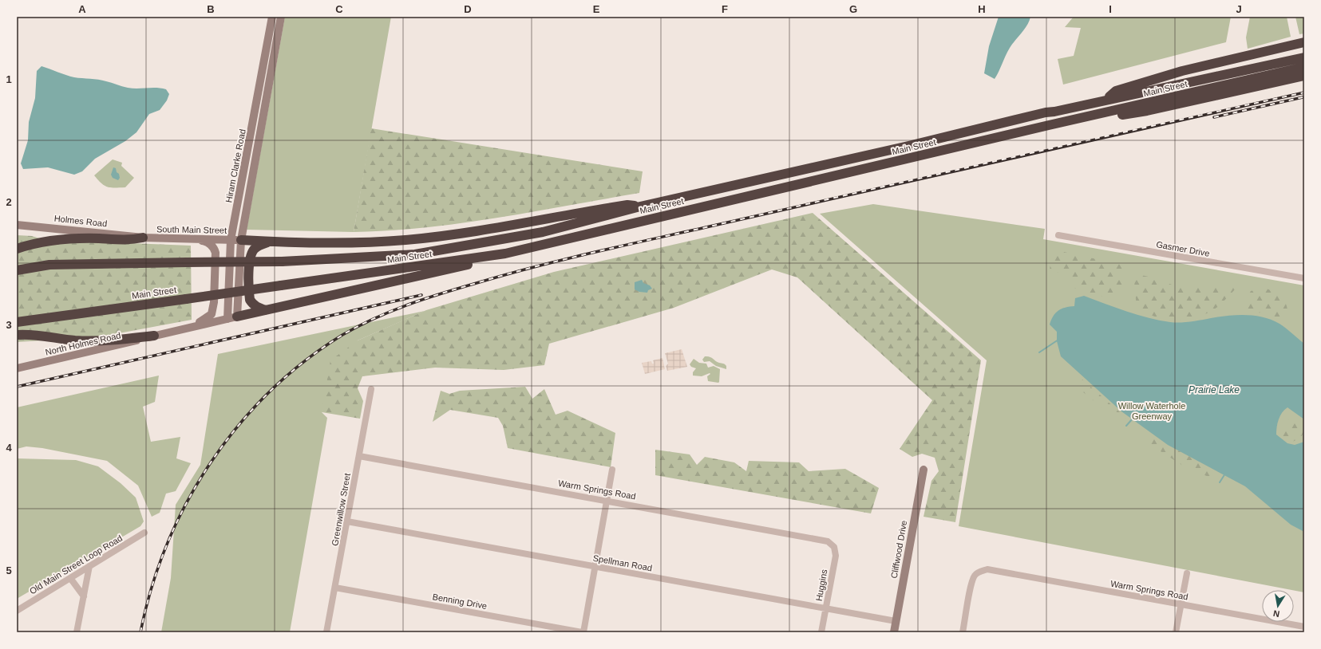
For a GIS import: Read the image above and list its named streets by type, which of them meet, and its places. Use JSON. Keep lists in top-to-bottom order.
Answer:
{
  "streets": {
    "highway": ["Main Street"],
    "main road": [
      "Hiram Clarke Road",
      "Holmes Road",
      "South Main Street",
      "North Holmes Road",
      "Cliffwood Drive"
    ],
    "street": [
      "Gasmer Drive",
      "Warm Springs Road",
      "Greenwillow Street",
      "Spellman Road",
      "Old Main Street Loop Road",
      "Huggins",
      "Benning Drive"
    ]
  },
  "crossings": [
    ["Hiram Clarke Road", "South Main Street"],
    ["Holmes Road", "South Main Street"],
    ["Warm Springs Road", "Greenwillow Street"],
    ["Warm Springs Road", "Huggins"],
    ["Greenwillow Street", "Spellman Road"],
    ["Greenwillow Street", "Benning Drive"],
    ["Cliffwood Drive", "Spellman Road"],
    ["Spellman Road", "Huggins"]
  ],
  "water": ["Prairie Lake"],
  "parks": ["Willow Waterhole Greenway"],
  "north": "bottom",
  "grid": {
    "columns": [
      "A",
      "B",
      "C",
      "D",
      "E",
      "F",
      "G",
      "H",
      "I",
      "J"
    ],
    "rows": [
      "1",
      "2",
      "3",
      "4",
      "5"
    ]
  }
}
